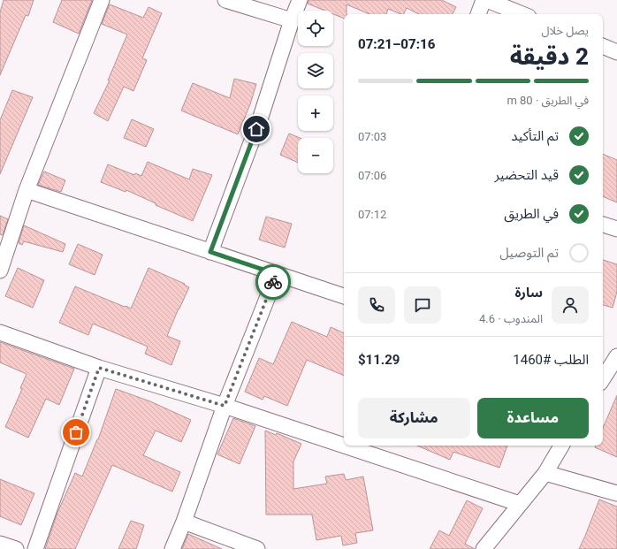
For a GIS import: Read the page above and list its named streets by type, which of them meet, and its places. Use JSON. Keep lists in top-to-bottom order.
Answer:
{
  "page": {
    "map_buttons": ["+", "−"],
    "heading": ["2 دقيقة", "يصل خلال", "07:16–07:21"],
    "panel": [
      "سارة",
      "المندوب · 4.6",
      "الطلب #1460",
      "$11.29"
    ],
    "bar": "في الطريق · 80 m",
    "list": [
      ["تم التأكيد", "07:03"],
      ["قيد التحضير", "07:06"],
      ["في الطريق", "07:12"],
      "تم التوصيل"
    ],
    "buttons": ["مساعدة", "مشاركة"]
  }
}
